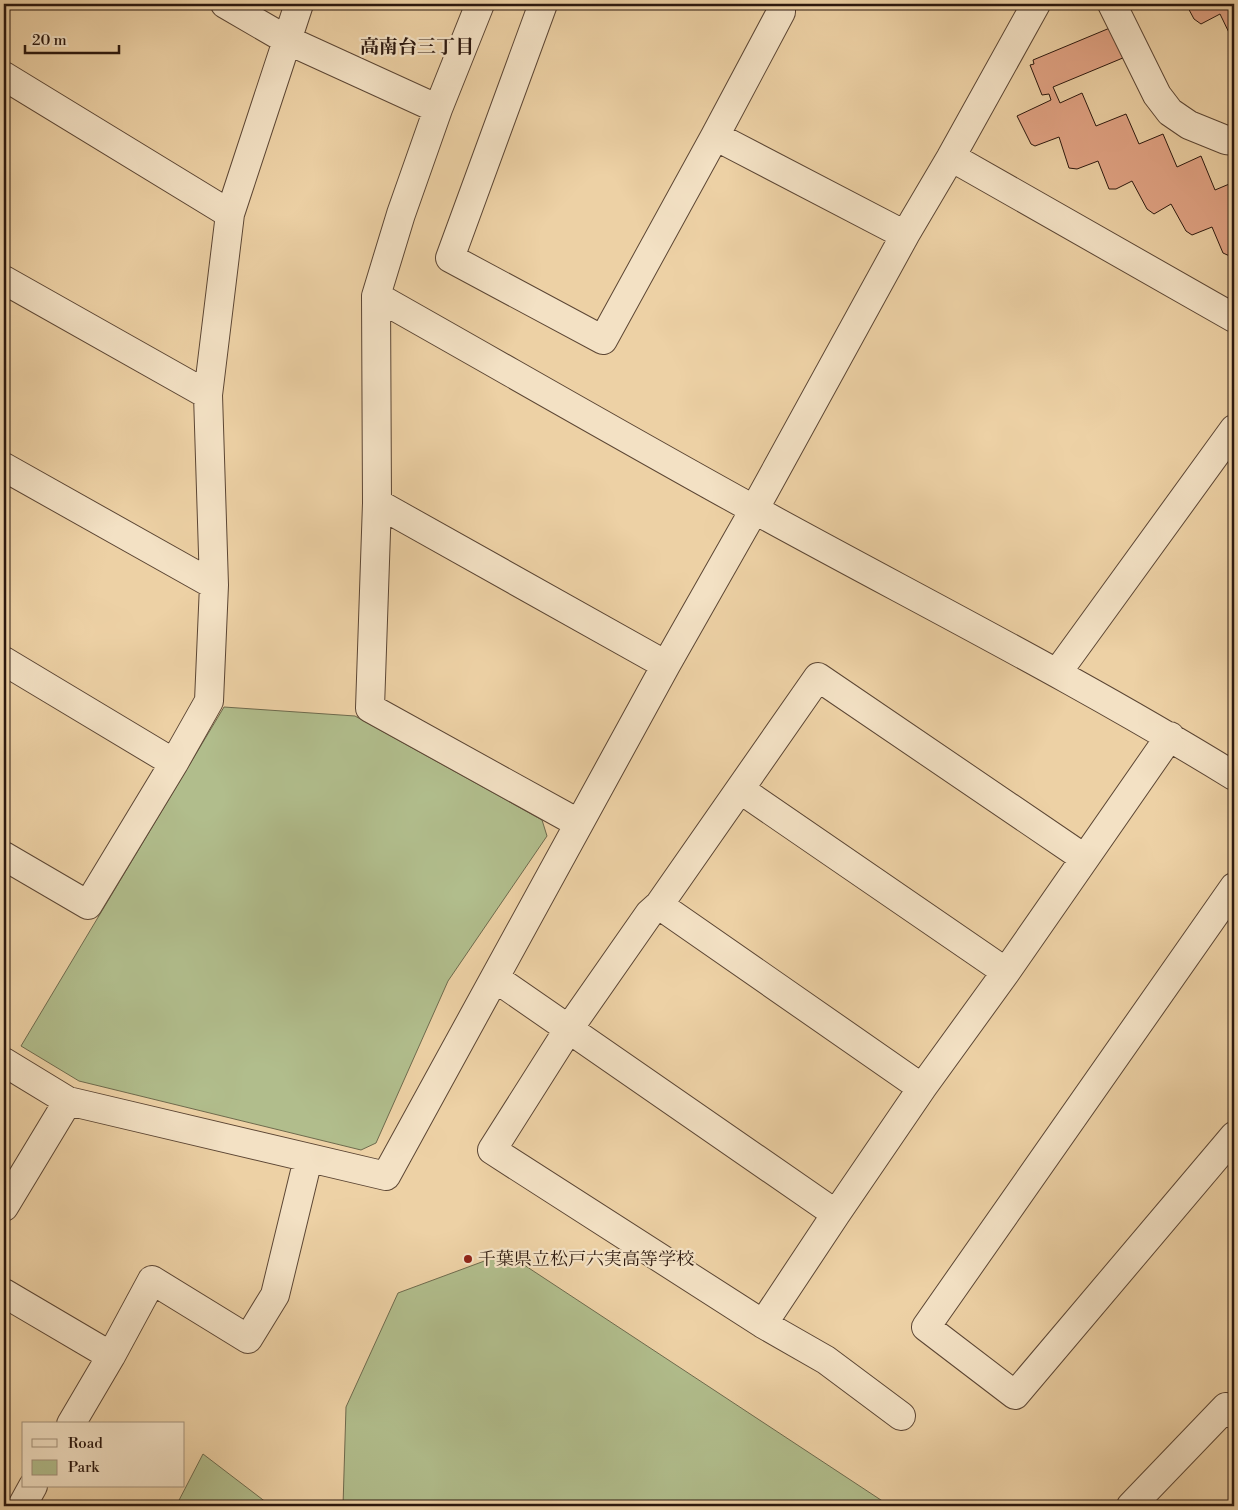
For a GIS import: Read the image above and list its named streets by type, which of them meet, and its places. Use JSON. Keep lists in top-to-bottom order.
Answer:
{
  "districts": ["高南台三丁目"],
  "places": ["千葉県立松戸六実高等学校"],
  "legend": ["Road", "Park"],
  "scale_bar": "20 m"
}
